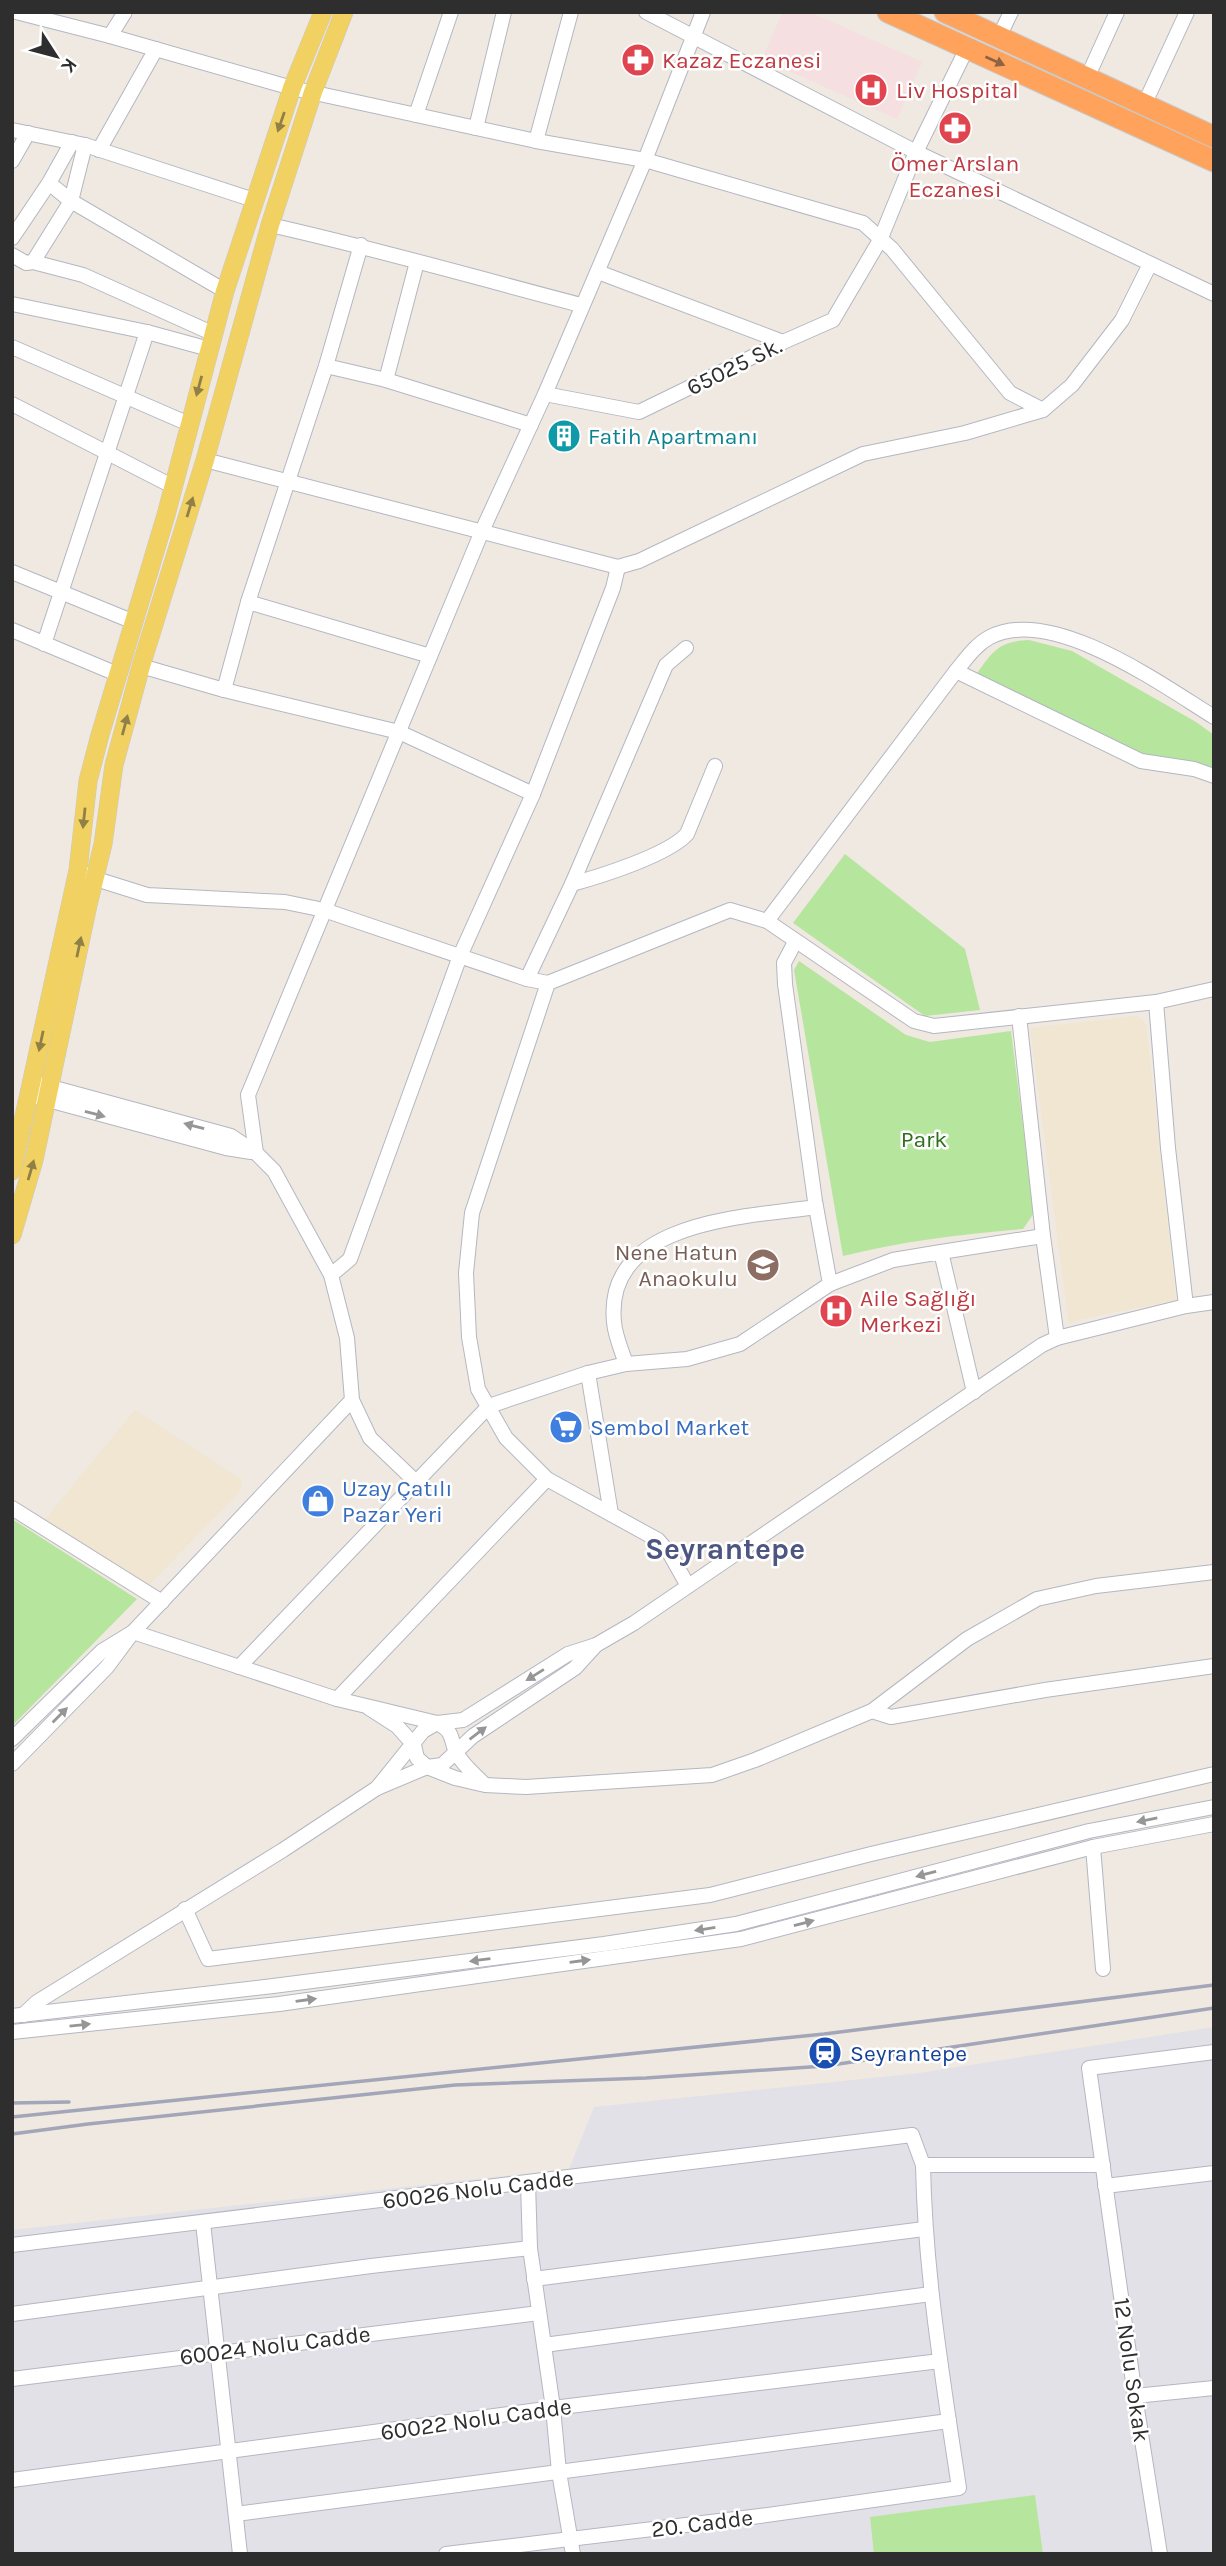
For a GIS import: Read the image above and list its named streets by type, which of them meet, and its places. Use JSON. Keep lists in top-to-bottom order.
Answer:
{
  "streets": {
    "street": [
      "65025 Sk.",
      "60026 Nolu Cadde",
      "60024 Nolu Cadde",
      "12 Nolu Sokak",
      "60022 Nolu Cadde",
      "20. Cadde"
    ]
  },
  "districts": ["Seyrantepe"],
  "parks": ["Park"],
  "places": {
    "pharmacy": ["Kazaz Eczanesi", "Ömer Arslan Eczanesi"],
    "hospital": ["Liv Hospital", "Aile Sağlığı Merkezi"],
    "building": ["Fatih Apartmanı"],
    "school or university": ["Nene Hatun Anaokulu"],
    "supermarket": ["Sembol Market"],
    "shop": ["Uzay Çatılı Pazar Yeri"],
    "station": ["Seyrantepe"]
  },
  "north": "bottom right"
}
